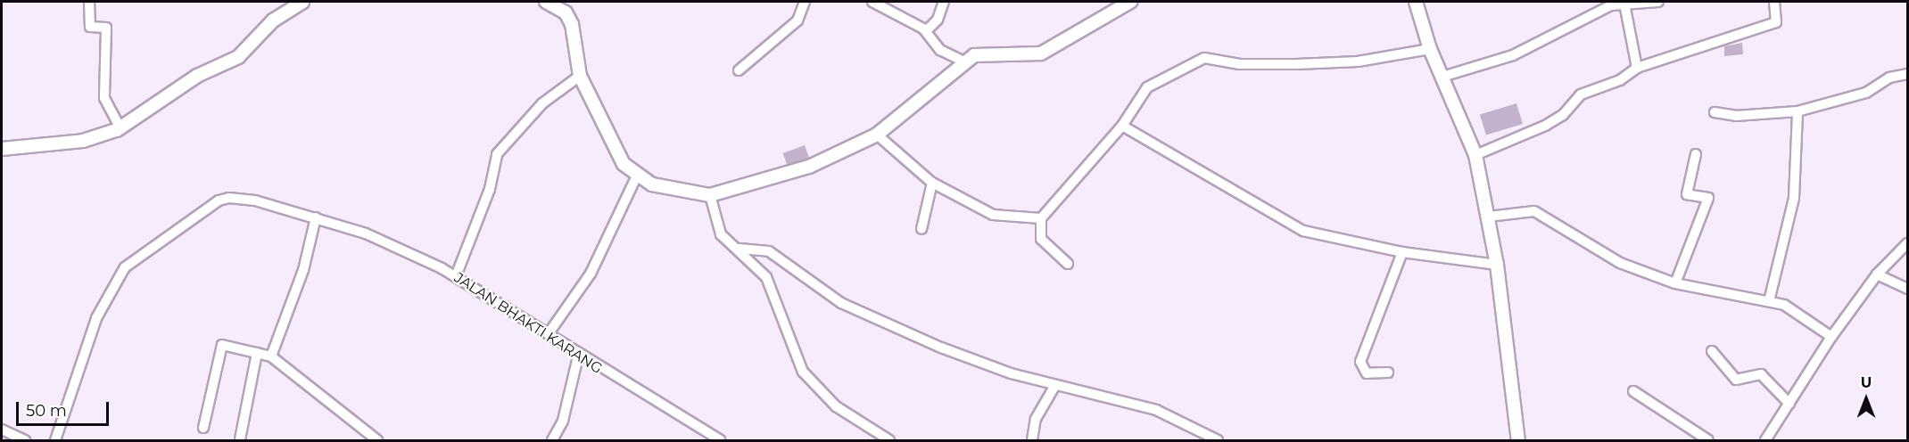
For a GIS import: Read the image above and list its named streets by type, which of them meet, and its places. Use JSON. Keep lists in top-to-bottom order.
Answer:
{
  "streets": {
    "street": ["JALAN BHAKTI KARANG"]
  },
  "scale_bar": "50 m",
  "north": "top"
}
